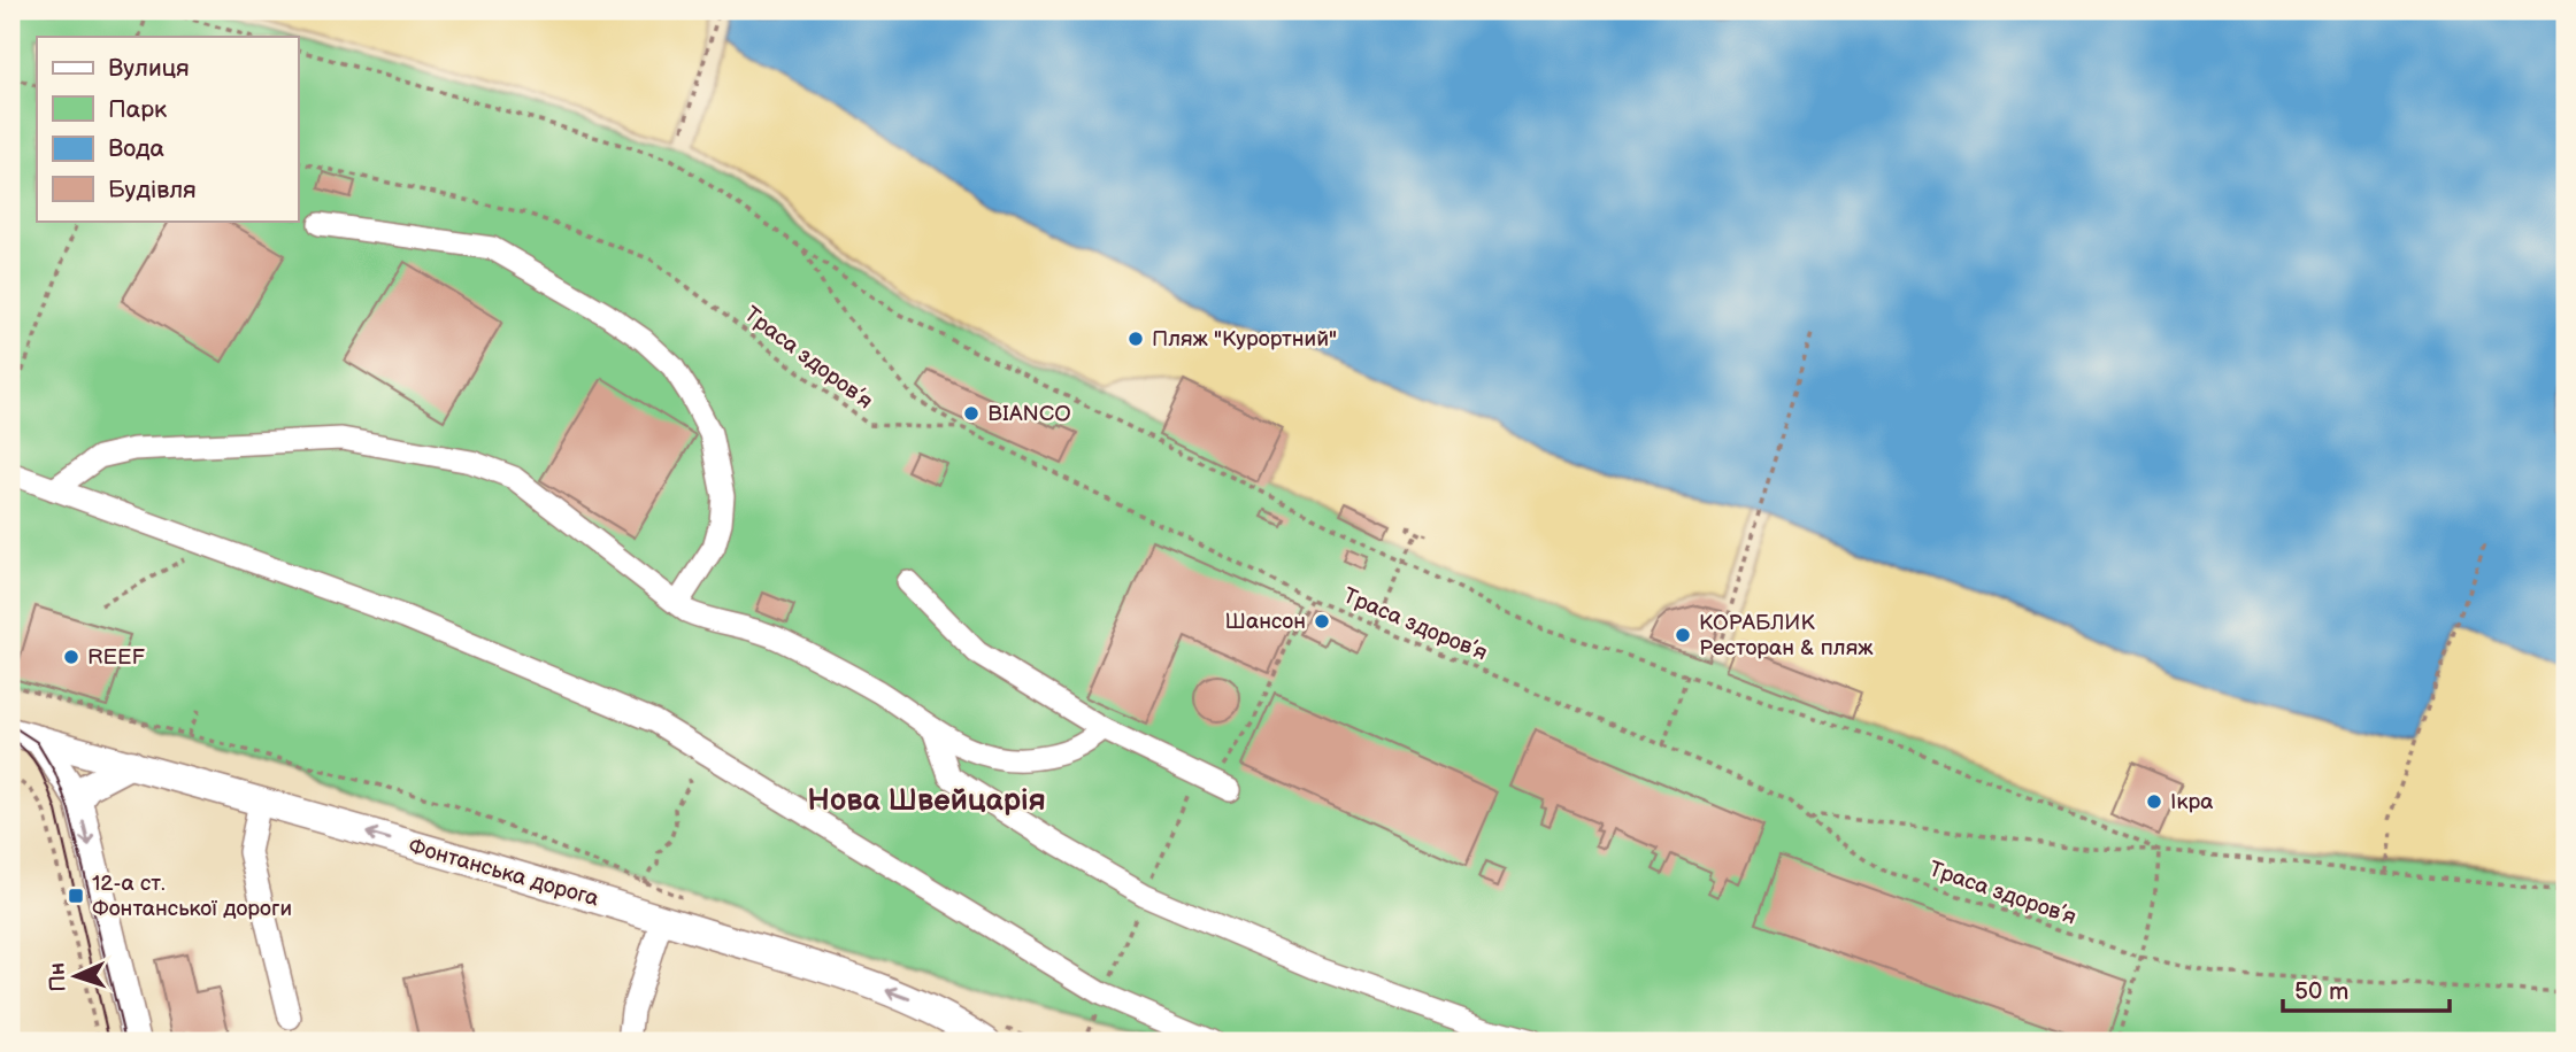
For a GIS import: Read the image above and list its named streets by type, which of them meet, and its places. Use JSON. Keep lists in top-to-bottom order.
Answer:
{
  "streets": {
    "main road": ["Фонтанська дорога"],
    "path": ["Траса здоров’я"]
  },
  "one_way": ["Фонтанська дорога"],
  "districts": ["Нова Швейцарія"],
  "places": {
    "other": [
      "Пляж \"Курортний\"",
      "BIANCO",
      "Шансон",
      "КОРАБЛИК Ресторан & пляж",
      "REEF",
      "Ікра"
    ],
    "transit": ["12-а ст. Фонтанської дороги"]
  },
  "legend": [
    "Вулиця",
    "Парк",
    "Вода",
    "Будівля"
  ],
  "scale_bar": "50 m",
  "north": "left"
}
